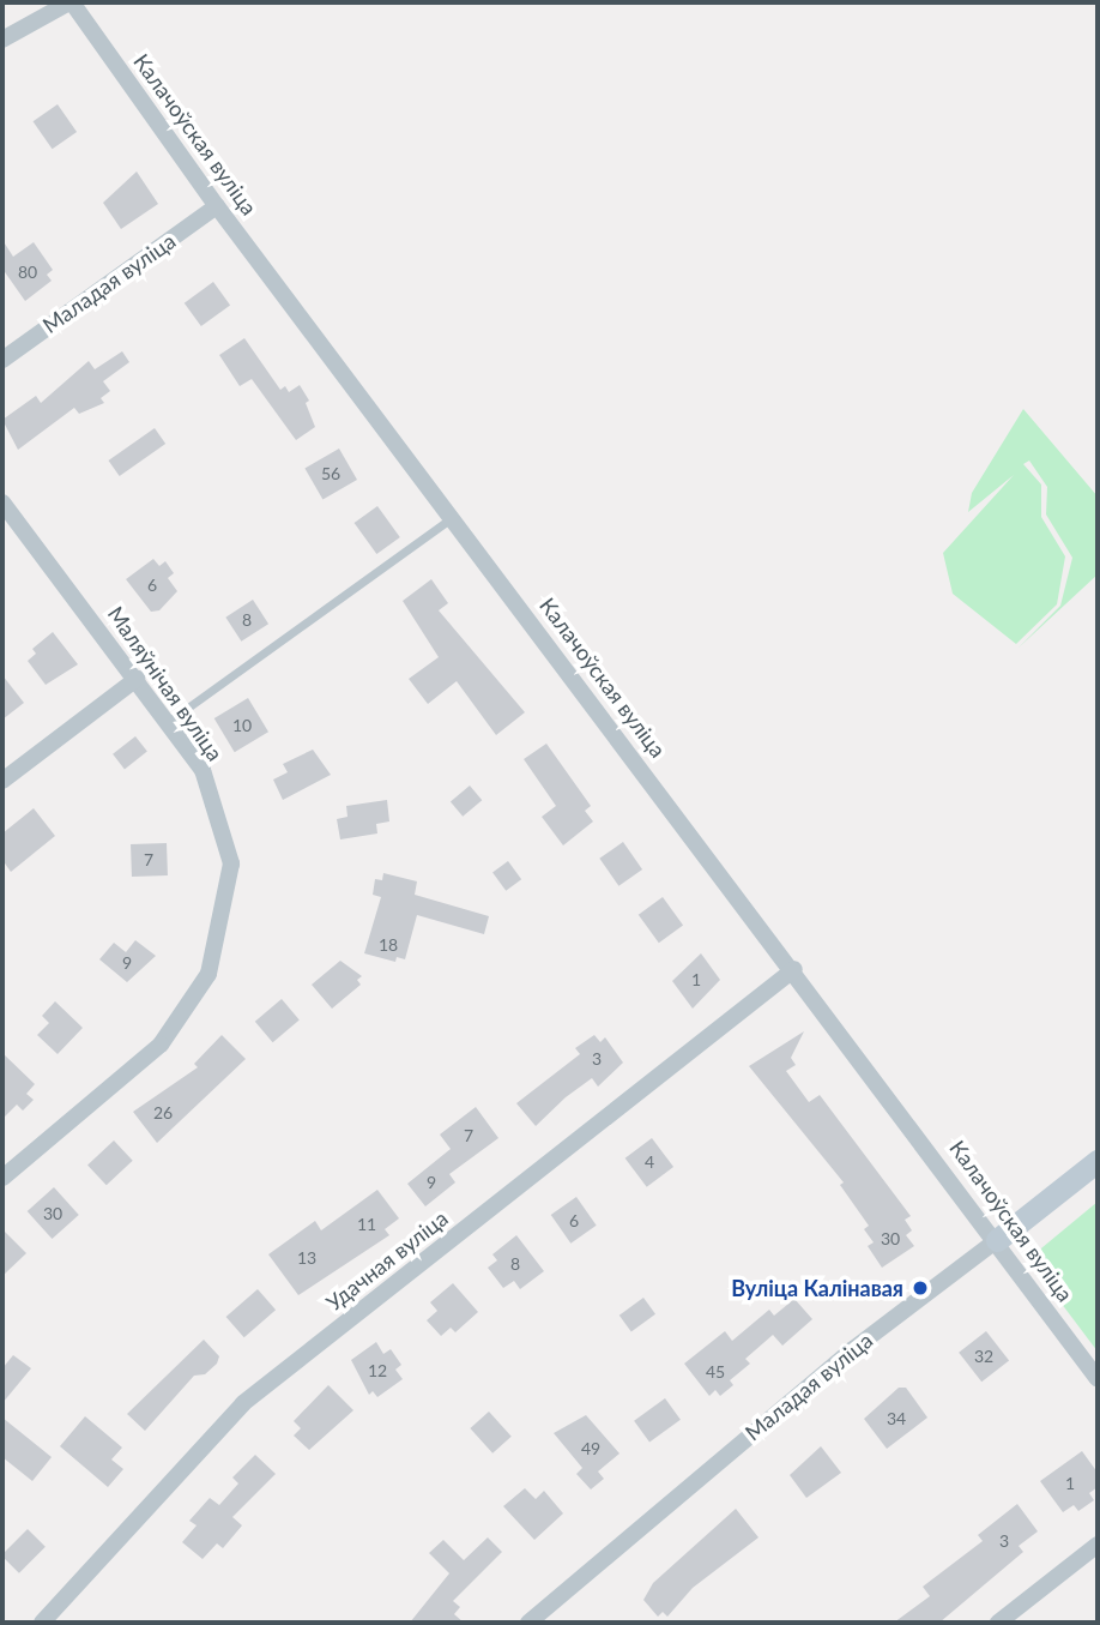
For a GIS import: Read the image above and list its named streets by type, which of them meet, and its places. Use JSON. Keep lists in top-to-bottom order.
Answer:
{
  "streets": {
    "street": [
      "Калачоўская вуліца",
      "Маладая вуліца",
      "Маляўнічая вуліца",
      "Удачная вуліца"
    ]
  },
  "crossings": [
    ["Калачоўская вуліца", "Маладая вуліца"],
    ["Калачоўская вуліца", "Удачная вуліца"]
  ],
  "places": ["Вуліца Калінавая"],
  "house_numbers": [
    "80",
    "56",
    "6",
    "8",
    "10",
    "7",
    "18",
    "9",
    "1",
    "3",
    "26",
    "7",
    "4",
    "9",
    "30",
    "6",
    "11",
    "30",
    "13",
    "8",
    "32",
    "12",
    "45",
    "34",
    "49",
    "1",
    "3"
  ]
}
